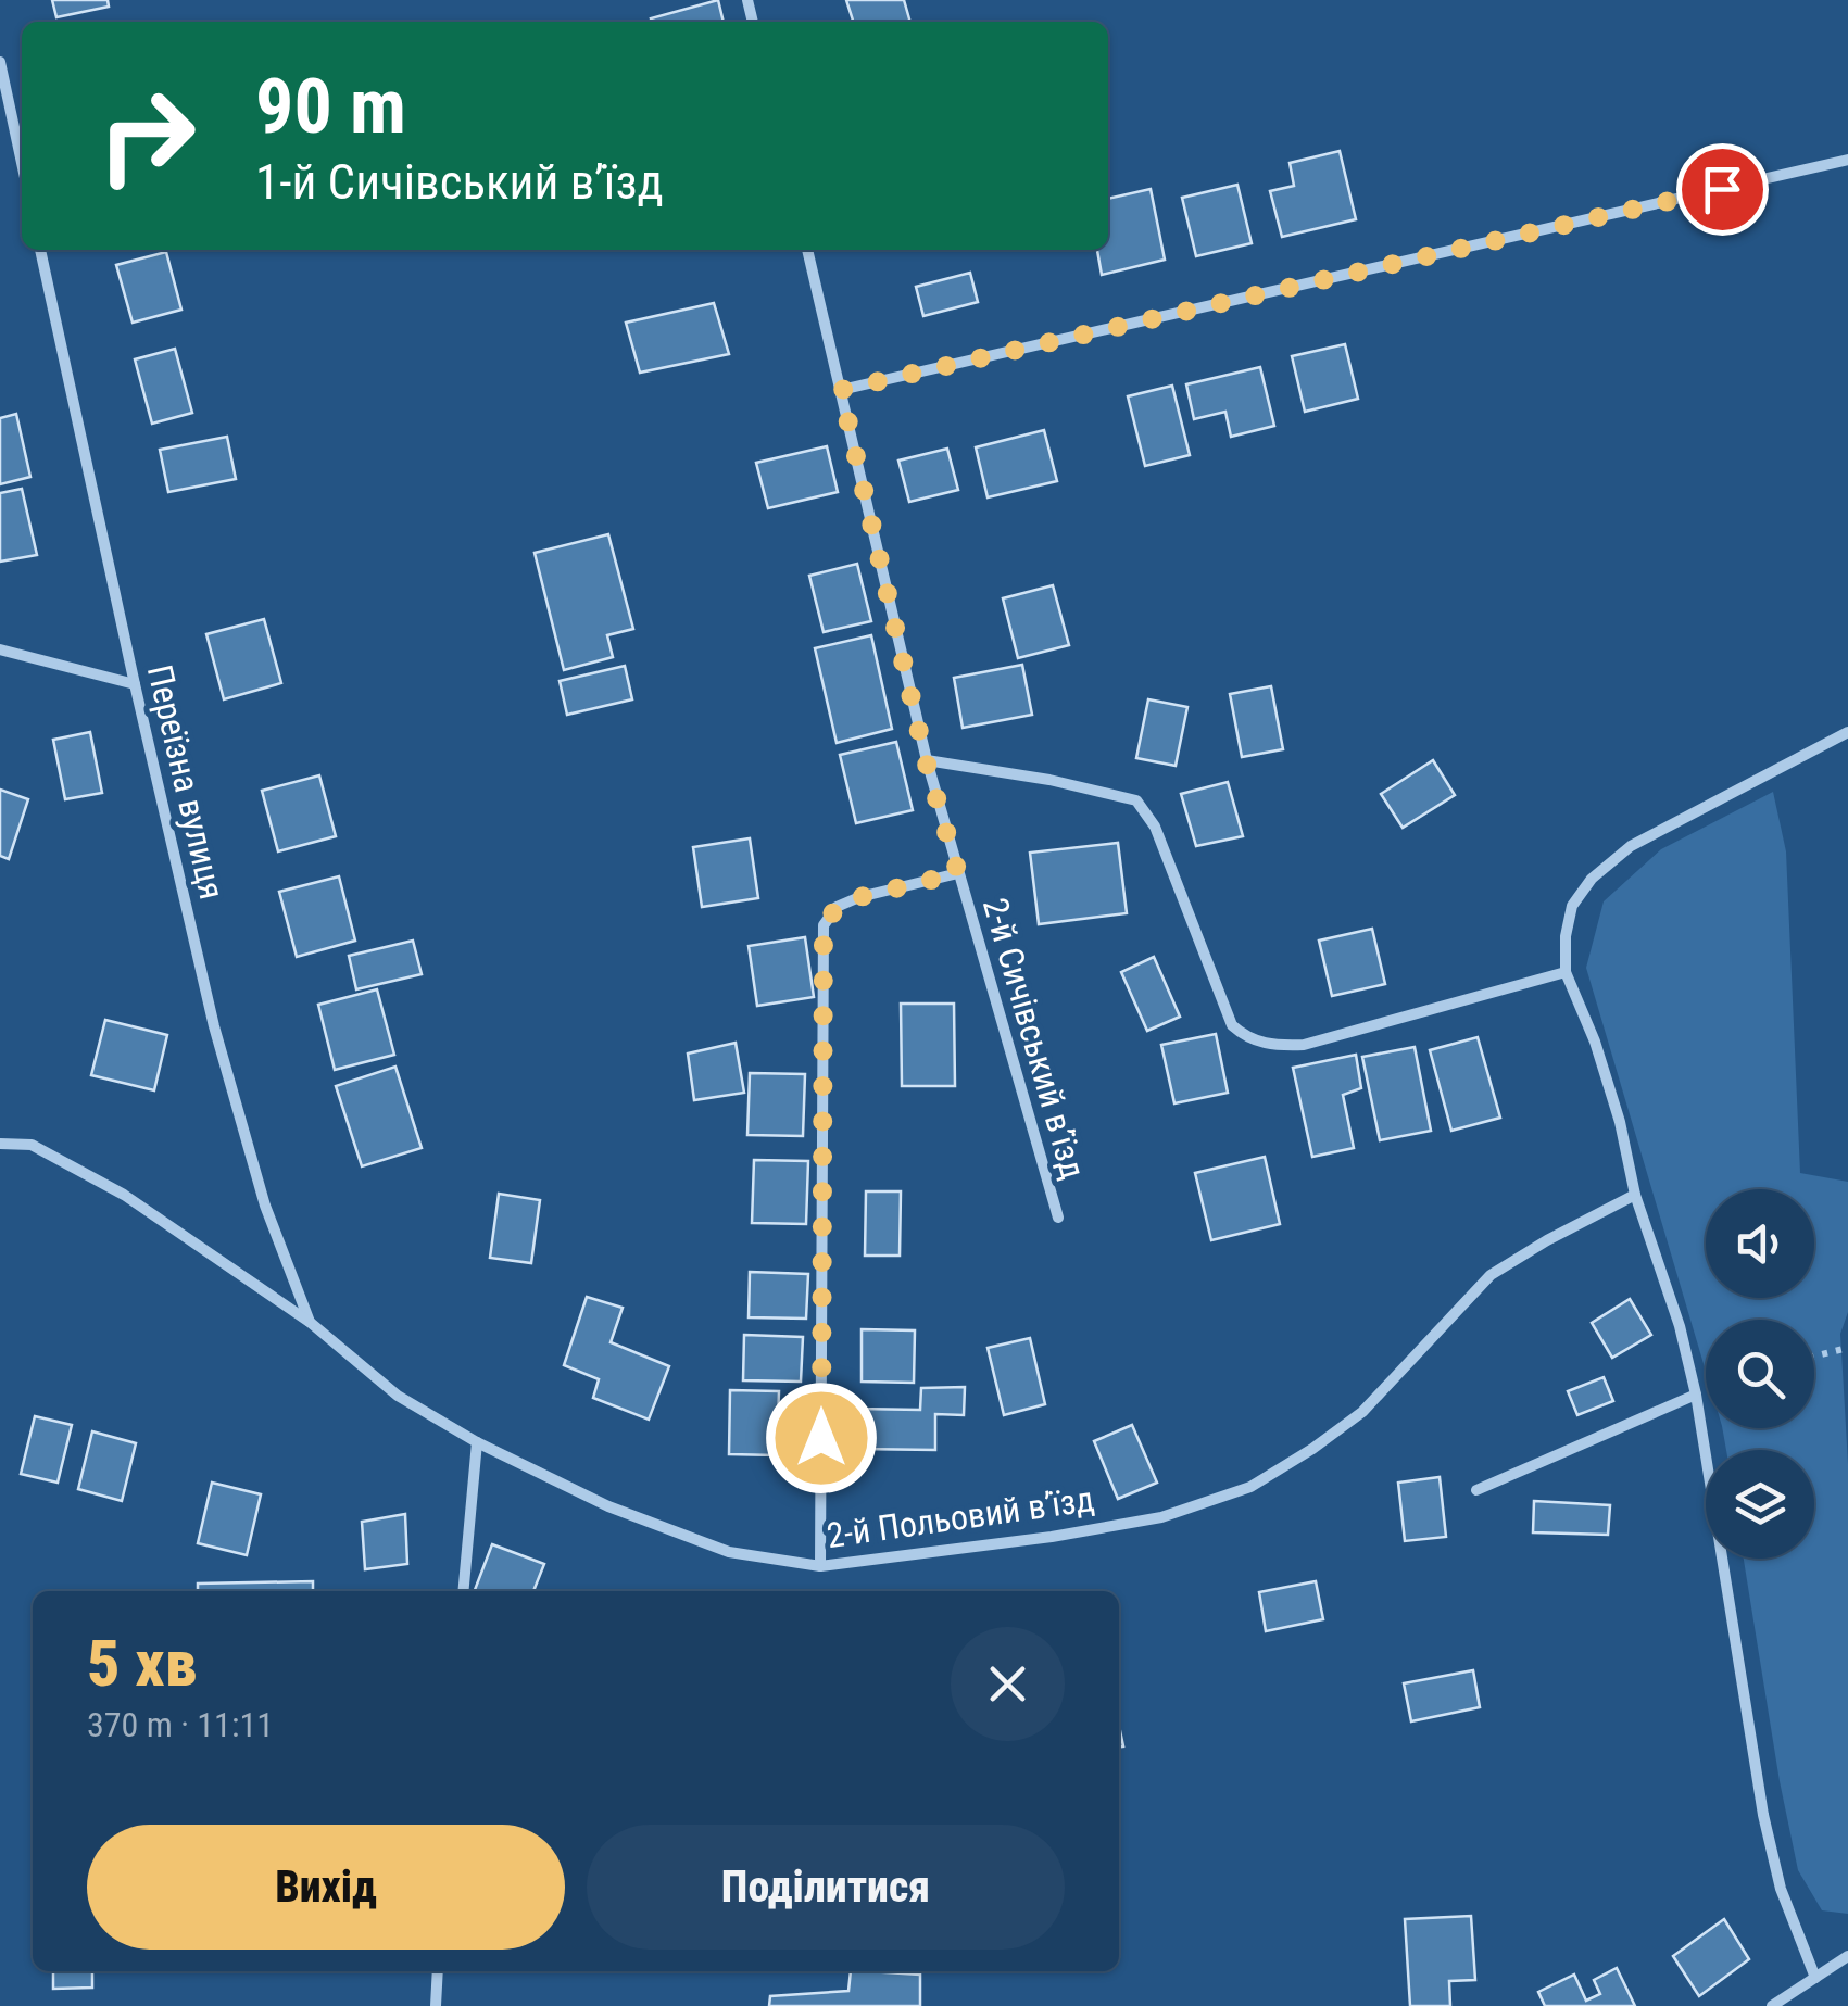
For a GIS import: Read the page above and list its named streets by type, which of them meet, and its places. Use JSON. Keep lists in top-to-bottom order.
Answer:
{
  "streets": {
    "street": ["Переїзна вулиця", "2-й Сичівський в’їзд", "2-й Польовий в’їзд"]
  },
  "crossings": [
    ["Переїзна вулиця", "2-й Польовий в’їзд"]
  ],
  "page": {
    "turn": ["90 m", "1-й Сичівський в’їзд"],
    "heading": ["5 хв", "370 m · 11:11"],
    "buttons": ["Вихід", "Поділитися"]
  }
}
